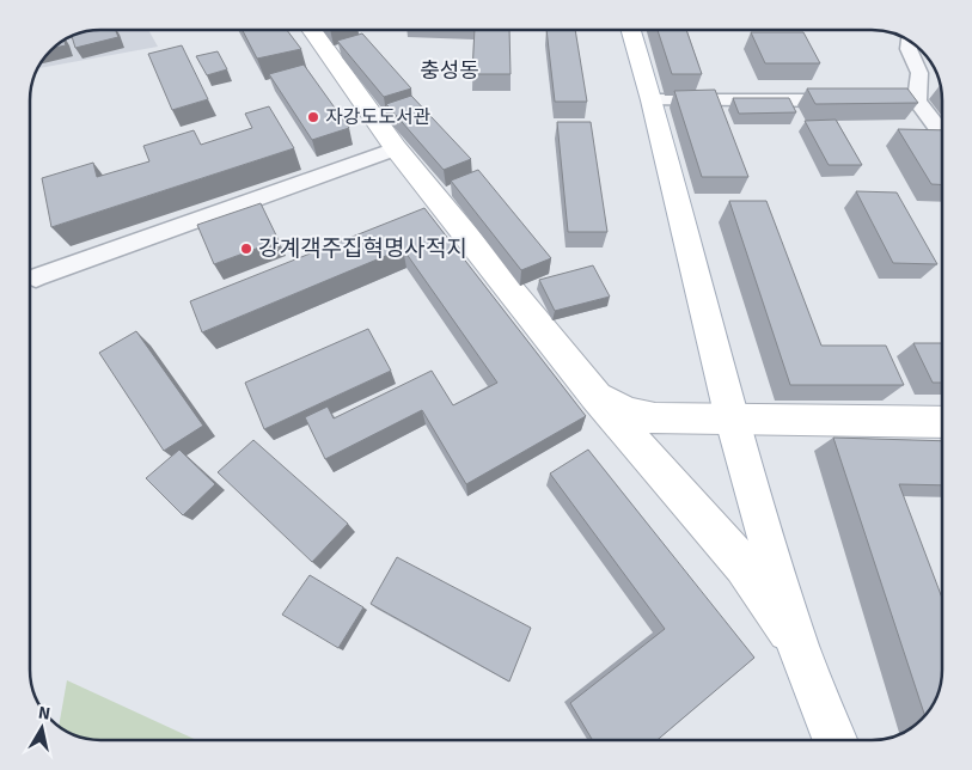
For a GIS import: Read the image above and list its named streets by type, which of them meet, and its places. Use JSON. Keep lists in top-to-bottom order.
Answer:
{
  "districts": ["충성동"],
  "places": ["자강도도서관", "강계객주집혁명사적지"],
  "north": "top"
}
